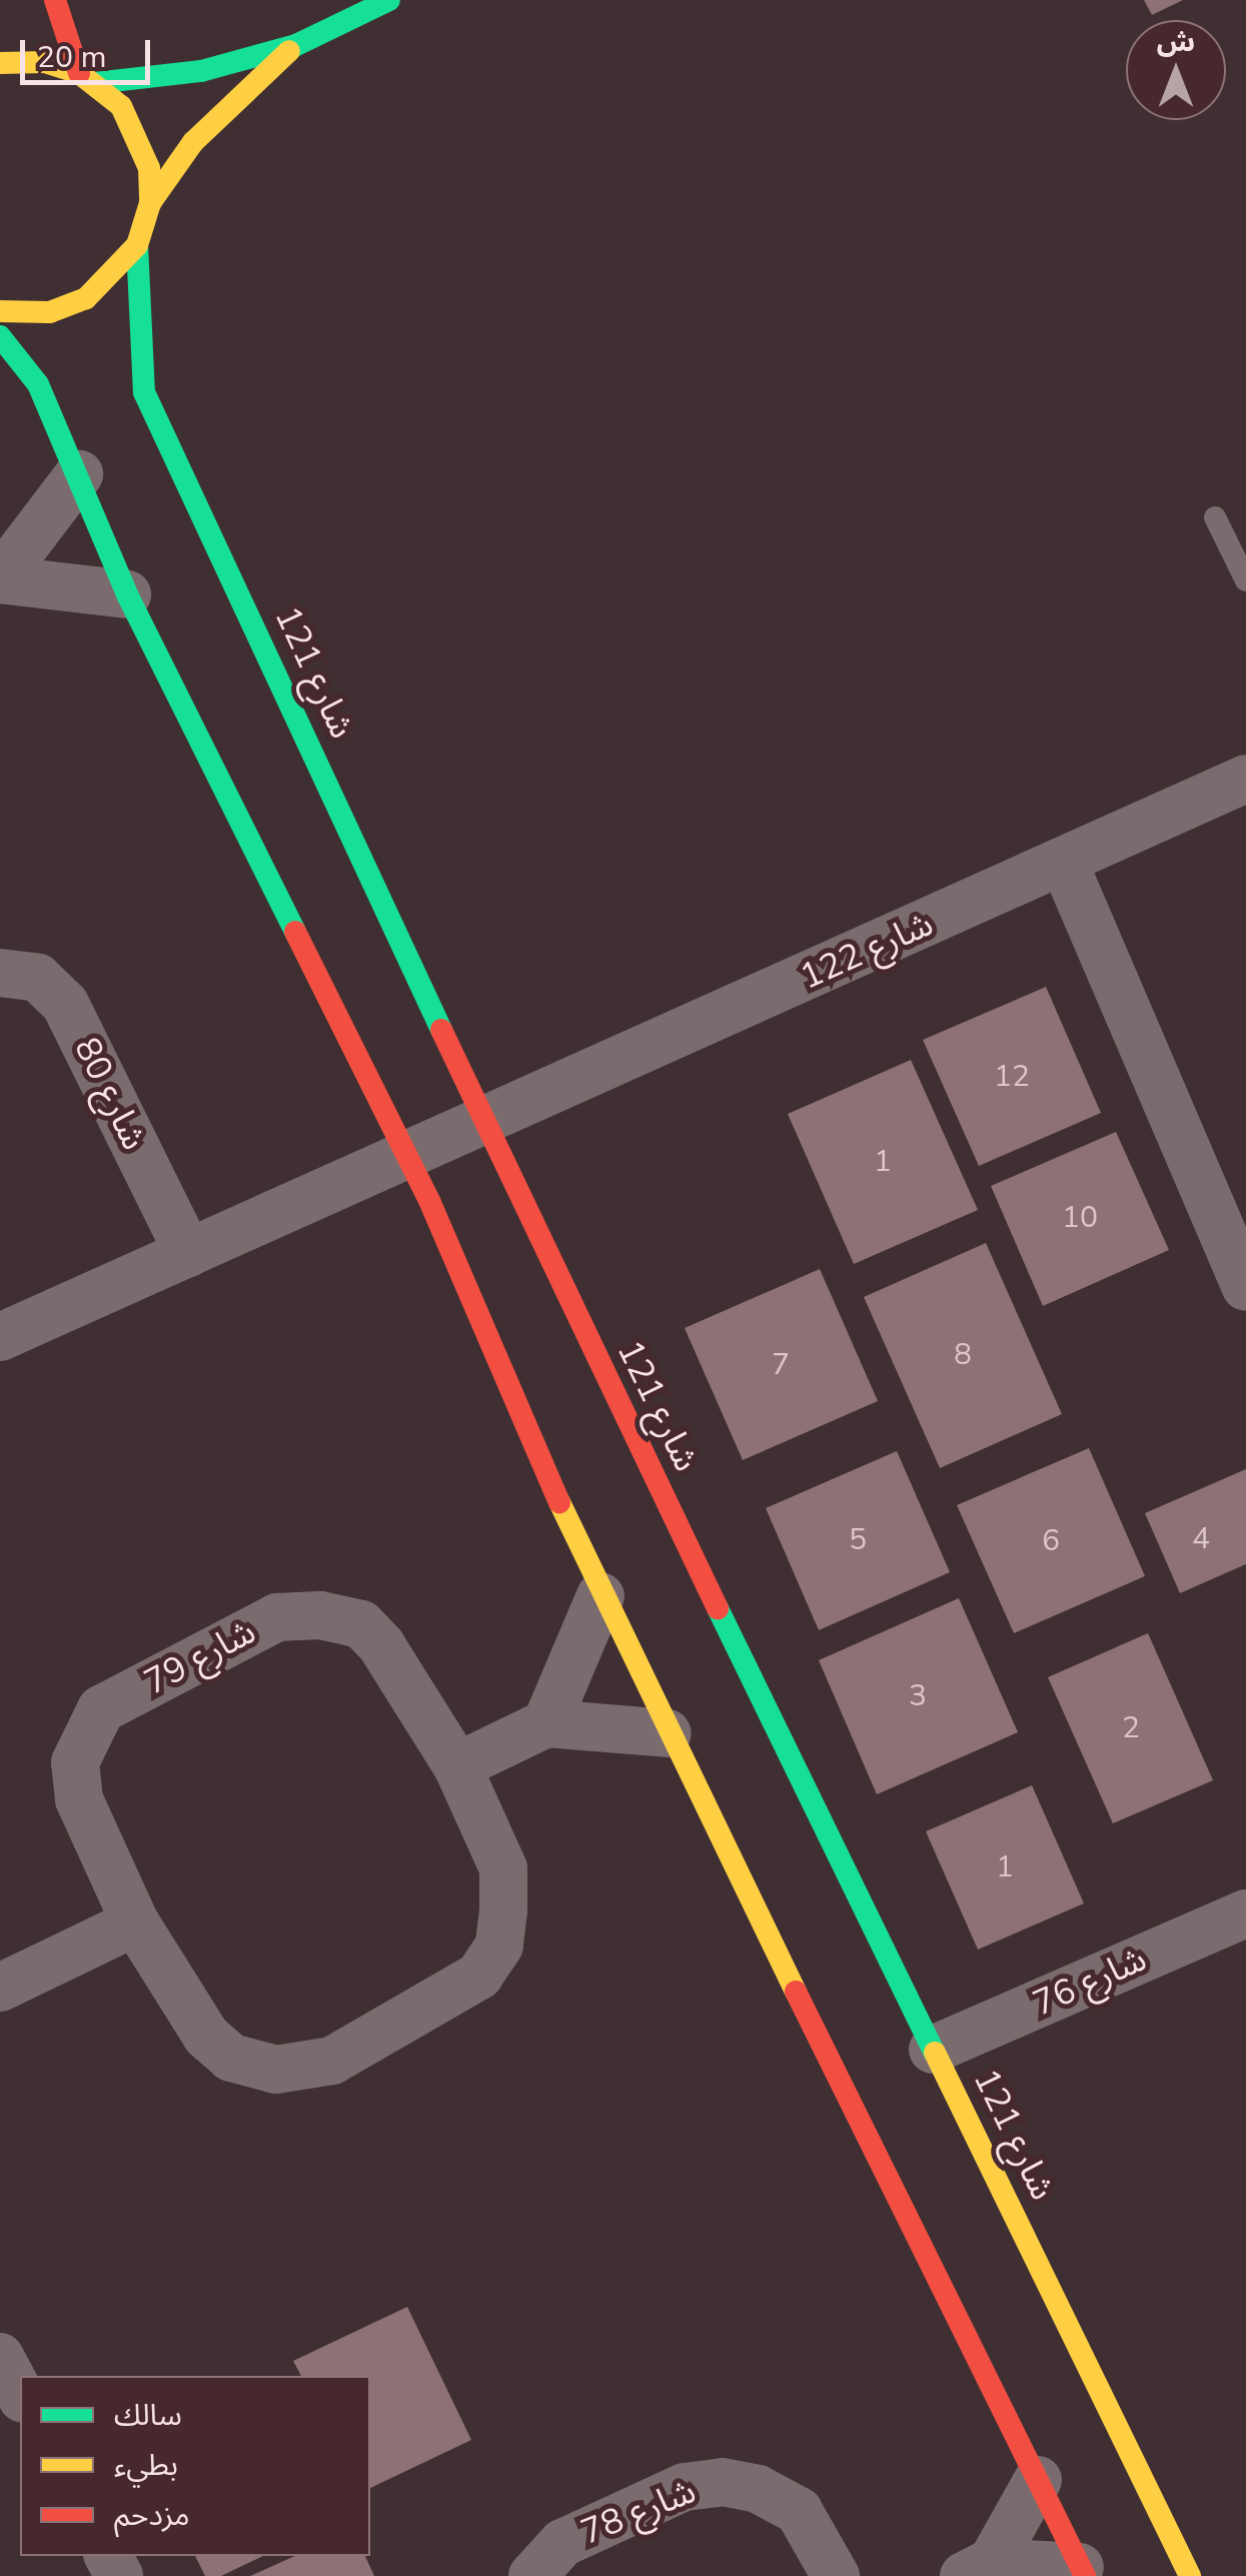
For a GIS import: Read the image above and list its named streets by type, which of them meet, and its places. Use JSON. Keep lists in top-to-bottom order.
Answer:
{
  "streets": {
    "street": [
      "شارع 121",
      "شارع 122",
      "شارع 80",
      "شارع 79",
      "شارع 76",
      "شارع 78"
    ]
  },
  "crossings": [
    ["شارع 121", "شارع 122"],
    ["شارع 121", "شارع 76"]
  ],
  "house_numbers": [
    "12",
    "1",
    "10",
    "8",
    "7",
    "4",
    "5",
    "6",
    "3",
    "2",
    "1"
  ],
  "legend": ["سالك", "بطيء", "مزدحم"],
  "scale_bar": "20 m",
  "north": "top"
}
